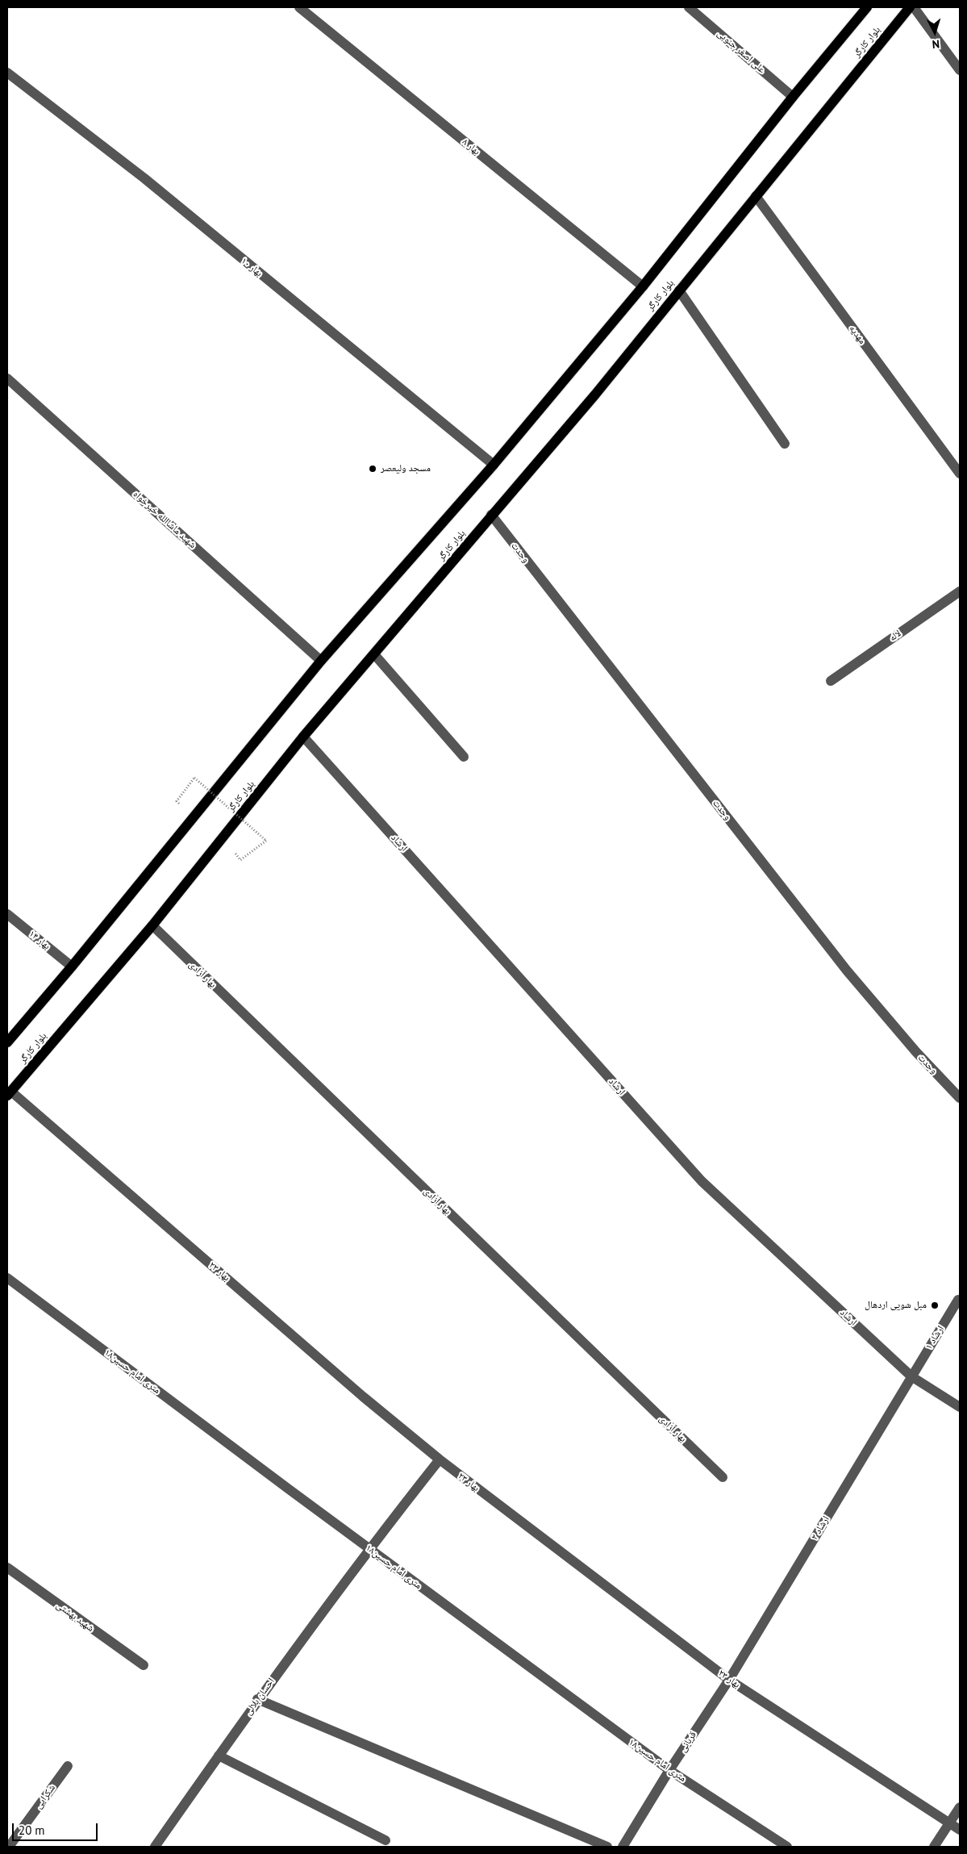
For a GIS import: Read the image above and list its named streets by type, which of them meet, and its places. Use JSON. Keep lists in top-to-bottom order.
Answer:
{
  "streets": {
    "main road": ["بلوار کارگر"],
    "street": [
      "علی اصغر جنوبی",
      "بهار ۸",
      "بهار ۱۰",
      "مهدیه",
      "شهید ماشاالله خیرخواه",
      "وحدت",
      "لاله",
      "ارشاد",
      "بهار ۱۴",
      "بهار آزادی",
      "بهار ۲۳",
      "ارشاد ۱",
      "۱۸متری امام حسین",
      "ارشاد ۲",
      "شهید بهشتی",
      "احسان بلالی",
      "قربانی",
      "شکرایی"
    ]
  },
  "crossings": [
    ["بلوار کارگر", "علی اصغر جنوبی"],
    ["بلوار کارگر", "بهار ۸"],
    ["بلوار کارگر", "بهار ۱۰"],
    ["بلوار کارگر", "مهدیه"],
    ["بلوار کارگر", "شهید ماشاالله خیرخواه"],
    ["بلوار کارگر", "وحدت"],
    ["بلوار کارگر", "ارشاد"],
    ["بلوار کارگر", "بهار ۱۴"],
    ["بلوار کارگر", "بهار آزادی"],
    ["بلوار کارگر", "بهار ۲۳"],
    ["ارشاد", "ارشاد ۱"],
    ["ارشاد", "ارشاد ۲"],
    ["بهار ۲۳", "ارشاد ۲"],
    ["بهار ۲۳", "احسان بلالی"],
    ["بهار ۲۳", "قربانی"],
    ["ارشاد ۱", "ارشاد ۲"],
    ["۱۸متری امام حسین", "احسان بلالی"],
    ["۱۸متری امام حسین", "قربانی"],
    ["ارشاد ۲", "قربانی"]
  ],
  "places": ["مسجد ولیعصر", "مبل شویی اردهال"],
  "scale_bar": "20 m",
  "north": "bottom"
}
